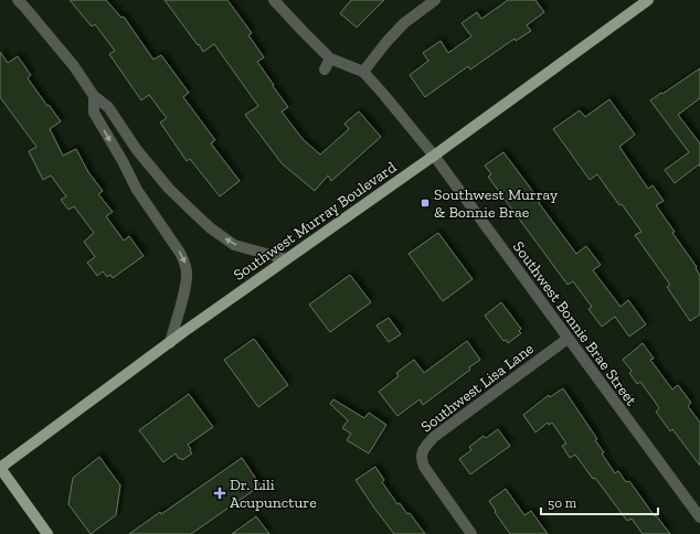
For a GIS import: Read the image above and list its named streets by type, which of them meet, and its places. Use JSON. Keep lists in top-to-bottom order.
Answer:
{
  "streets": {
    "main road": ["Southwest Murray Boulevard"],
    "street": ["Southwest Bonnie Brae Street", "Southwest Lisa Lane"]
  },
  "crossings": [
    ["Southwest Murray Boulevard", "Southwest Bonnie Brae Street"],
    ["Southwest Bonnie Brae Street", "Southwest Lisa Lane"]
  ],
  "places": {
    "transit": ["Southwest Murray & Bonnie Brae"],
    "health": ["Dr. Lili Acupuncture"]
  },
  "scale_bar": "50 m"
}
